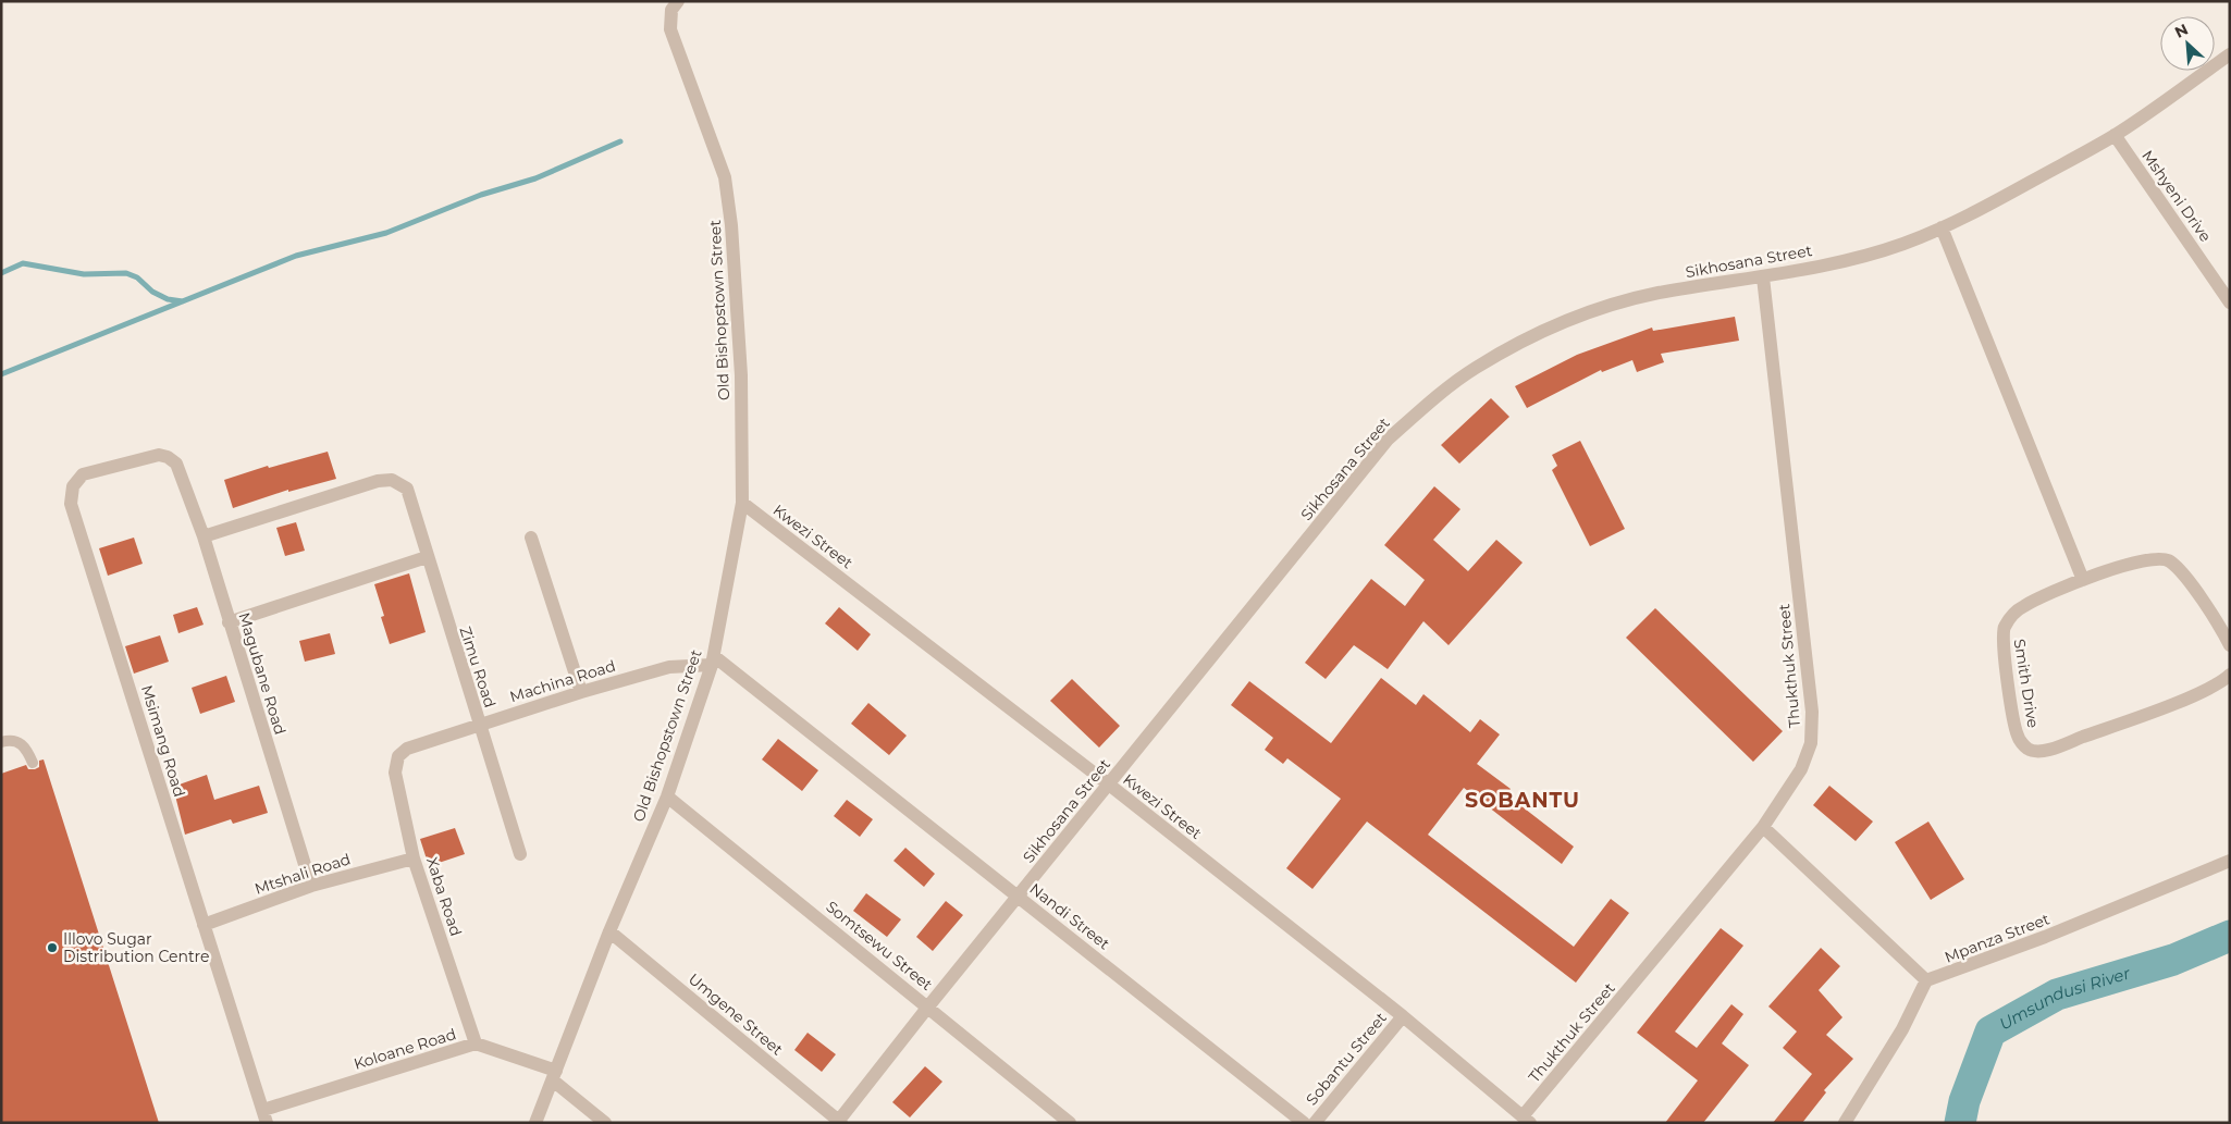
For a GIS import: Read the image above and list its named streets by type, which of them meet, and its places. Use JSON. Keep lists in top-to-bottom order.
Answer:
{
  "streets": {
    "street": [
      "Mshyeni Drive",
      "Sikhosana Street",
      "Old Bishopstown Street",
      "Kwezi Street",
      "Thukthuk Street",
      "Zimu Road",
      "Magubane Road",
      "Machina Road",
      "Smith Drive",
      "Msimang Road",
      "Mtshali Road",
      "Xaba Road",
      "Nandi Street",
      "Mpanza Street",
      "Somtsewu Street",
      "Umgene Street",
      "Koloane Road",
      "Sobantu Street"
    ]
  },
  "crossings": [
    ["Mshyeni Drive", "Sikhosana Street"],
    ["Sikhosana Street", "Kwezi Street"],
    ["Sikhosana Street", "Thukthuk Street"],
    ["Sikhosana Street", "Nandi Street"],
    ["Sikhosana Street", "Somtsewu Street"],
    ["Sikhosana Street", "Umgene Street"],
    ["Old Bishopstown Street", "Kwezi Street"],
    ["Old Bishopstown Street", "Machina Road"],
    ["Old Bishopstown Street", "Nandi Street"],
    ["Old Bishopstown Street", "Somtsewu Street"],
    ["Old Bishopstown Street", "Umgene Street"],
    ["Old Bishopstown Street", "Koloane Road"],
    ["Kwezi Street", "Thukthuk Street"],
    ["Kwezi Street", "Sobantu Street"],
    ["Zimu Road", "Magubane Road"],
    ["Zimu Road", "Machina Road"],
    ["Magubane Road", "Msimang Road"],
    ["Magubane Road", "Mtshali Road"],
    ["Machina Road", "Xaba Road"],
    ["Machina Road", "Nandi Street"],
    ["Msimang Road", "Mtshali Road"],
    ["Msimang Road", "Koloane Road"],
    ["Mtshali Road", "Xaba Road"],
    ["Xaba Road", "Koloane Road"]
  ],
  "districts": ["SOBANTU"],
  "water": ["Umsundusi River"],
  "places": ["Illovo Sugar Distribution Centre"],
  "north": "top left"
}
